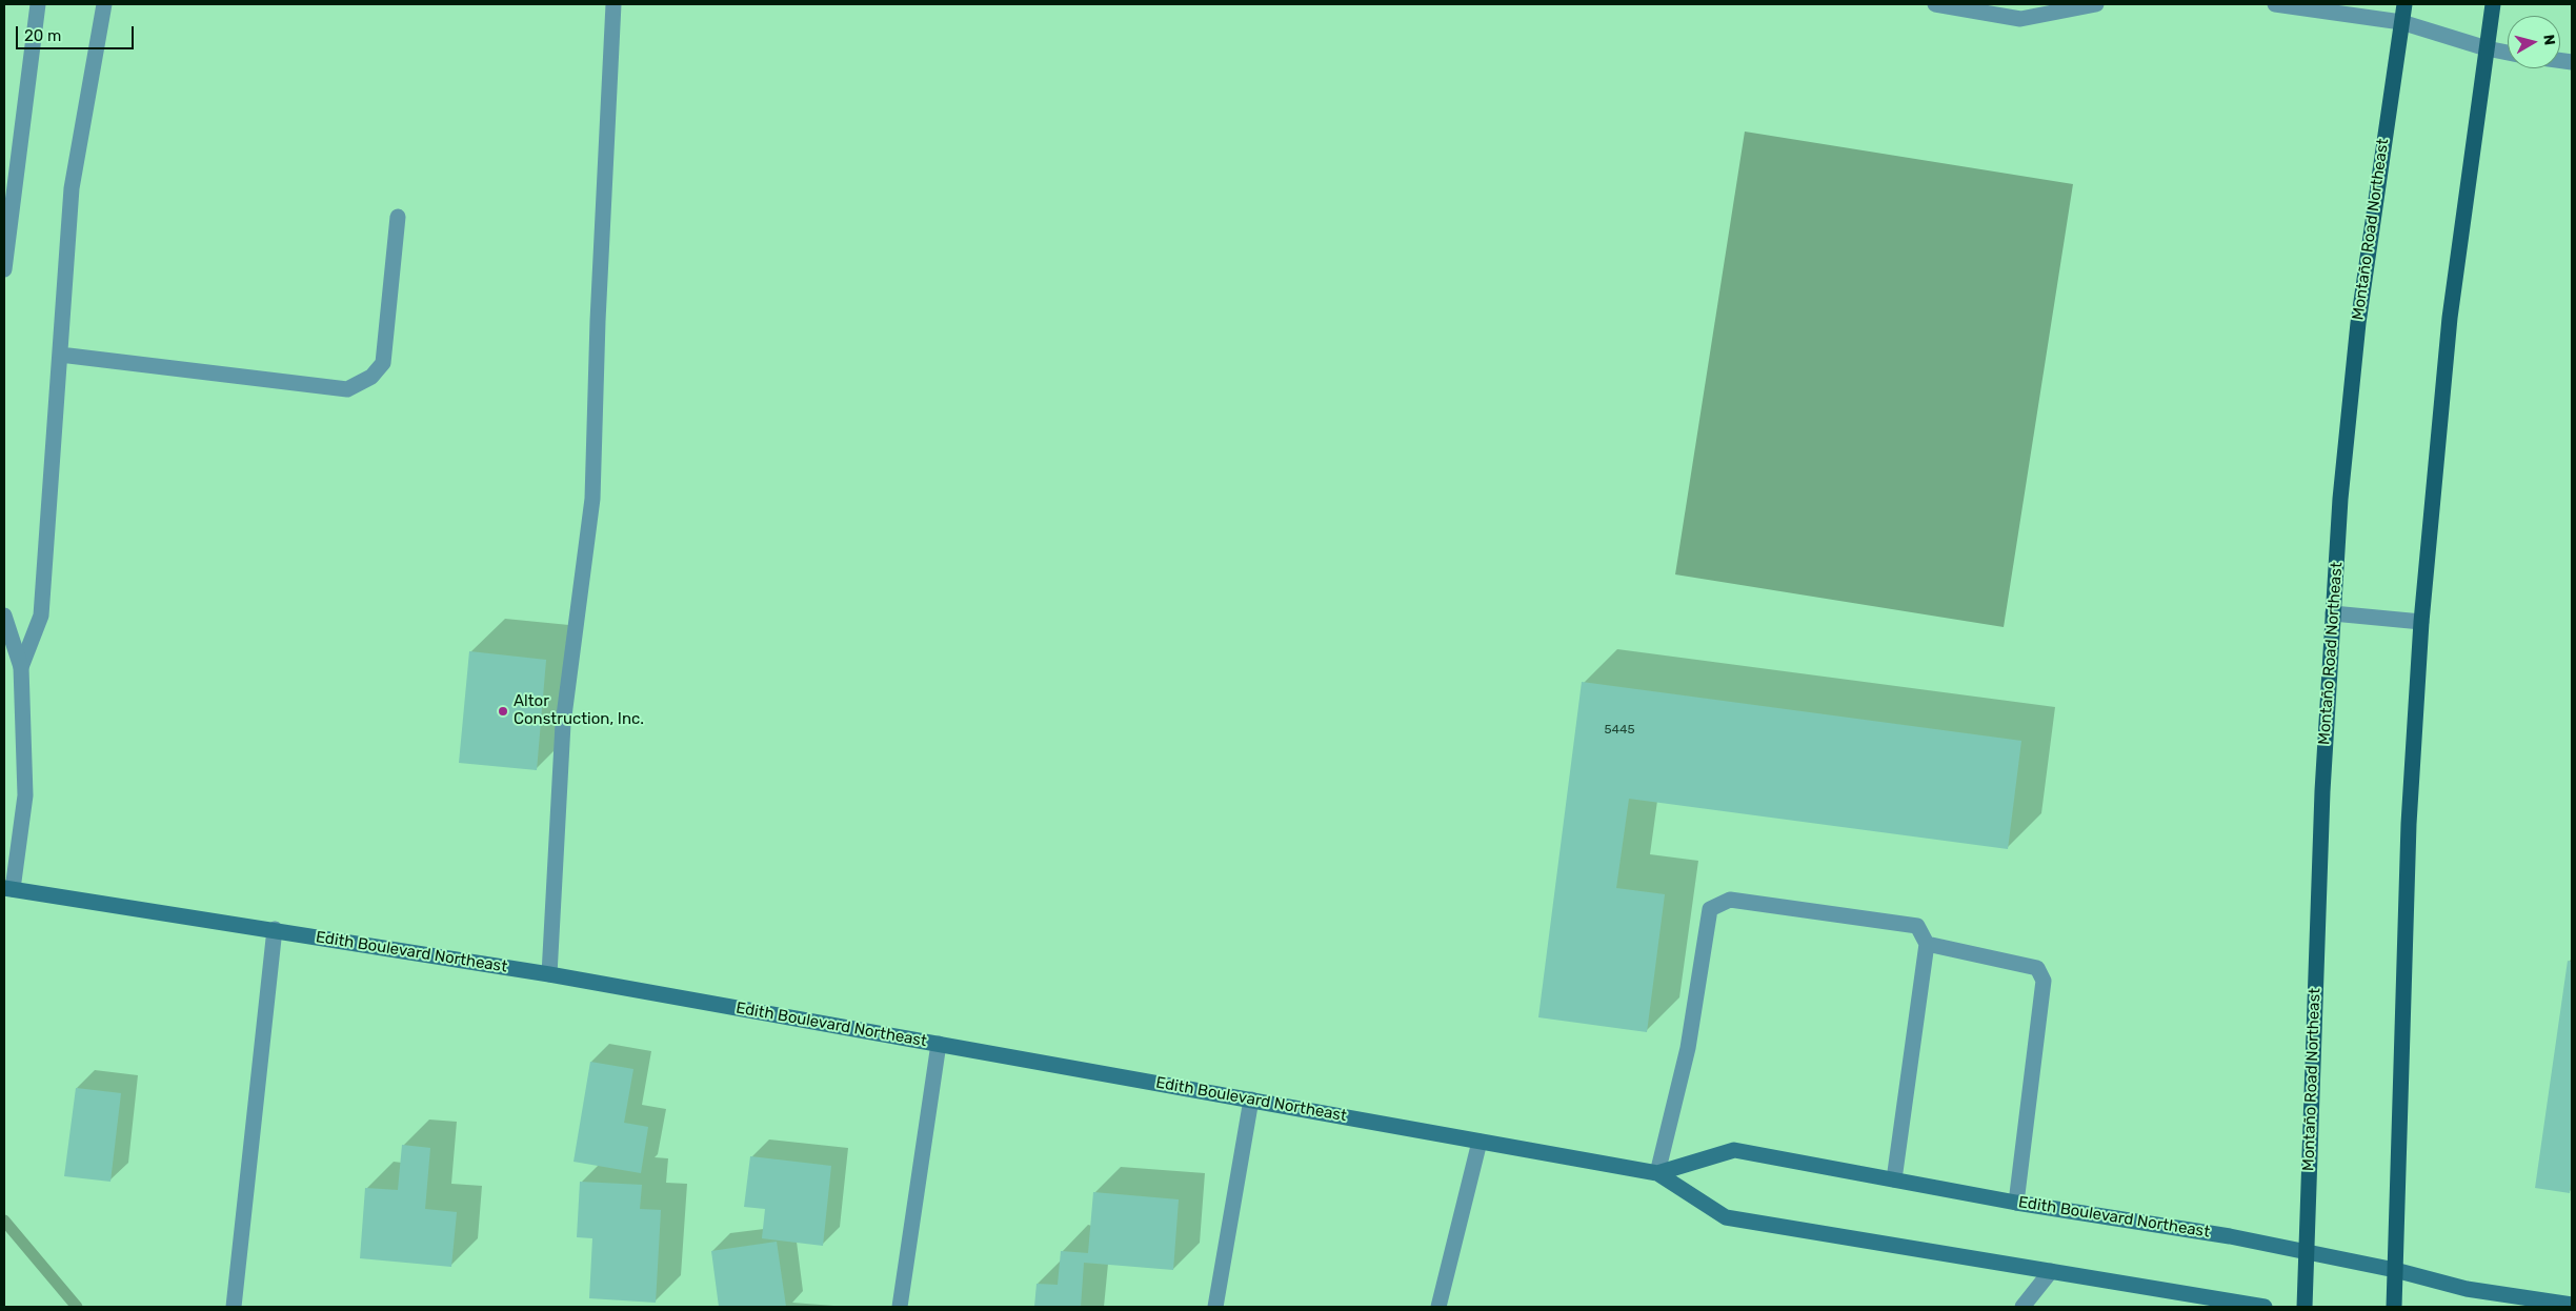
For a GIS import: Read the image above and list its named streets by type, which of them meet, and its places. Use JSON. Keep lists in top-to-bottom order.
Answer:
{
  "streets": {
    "main road": ["Montaño Road Northeast"],
    "street": ["Edith Boulevard Northeast"]
  },
  "crossings": [
    ["Montaño Road Northeast", "Edith Boulevard Northeast"]
  ],
  "places": ["Altor Construction, Inc."],
  "house_numbers": ["5445"],
  "scale_bar": "20 m",
  "north": "right"
}
